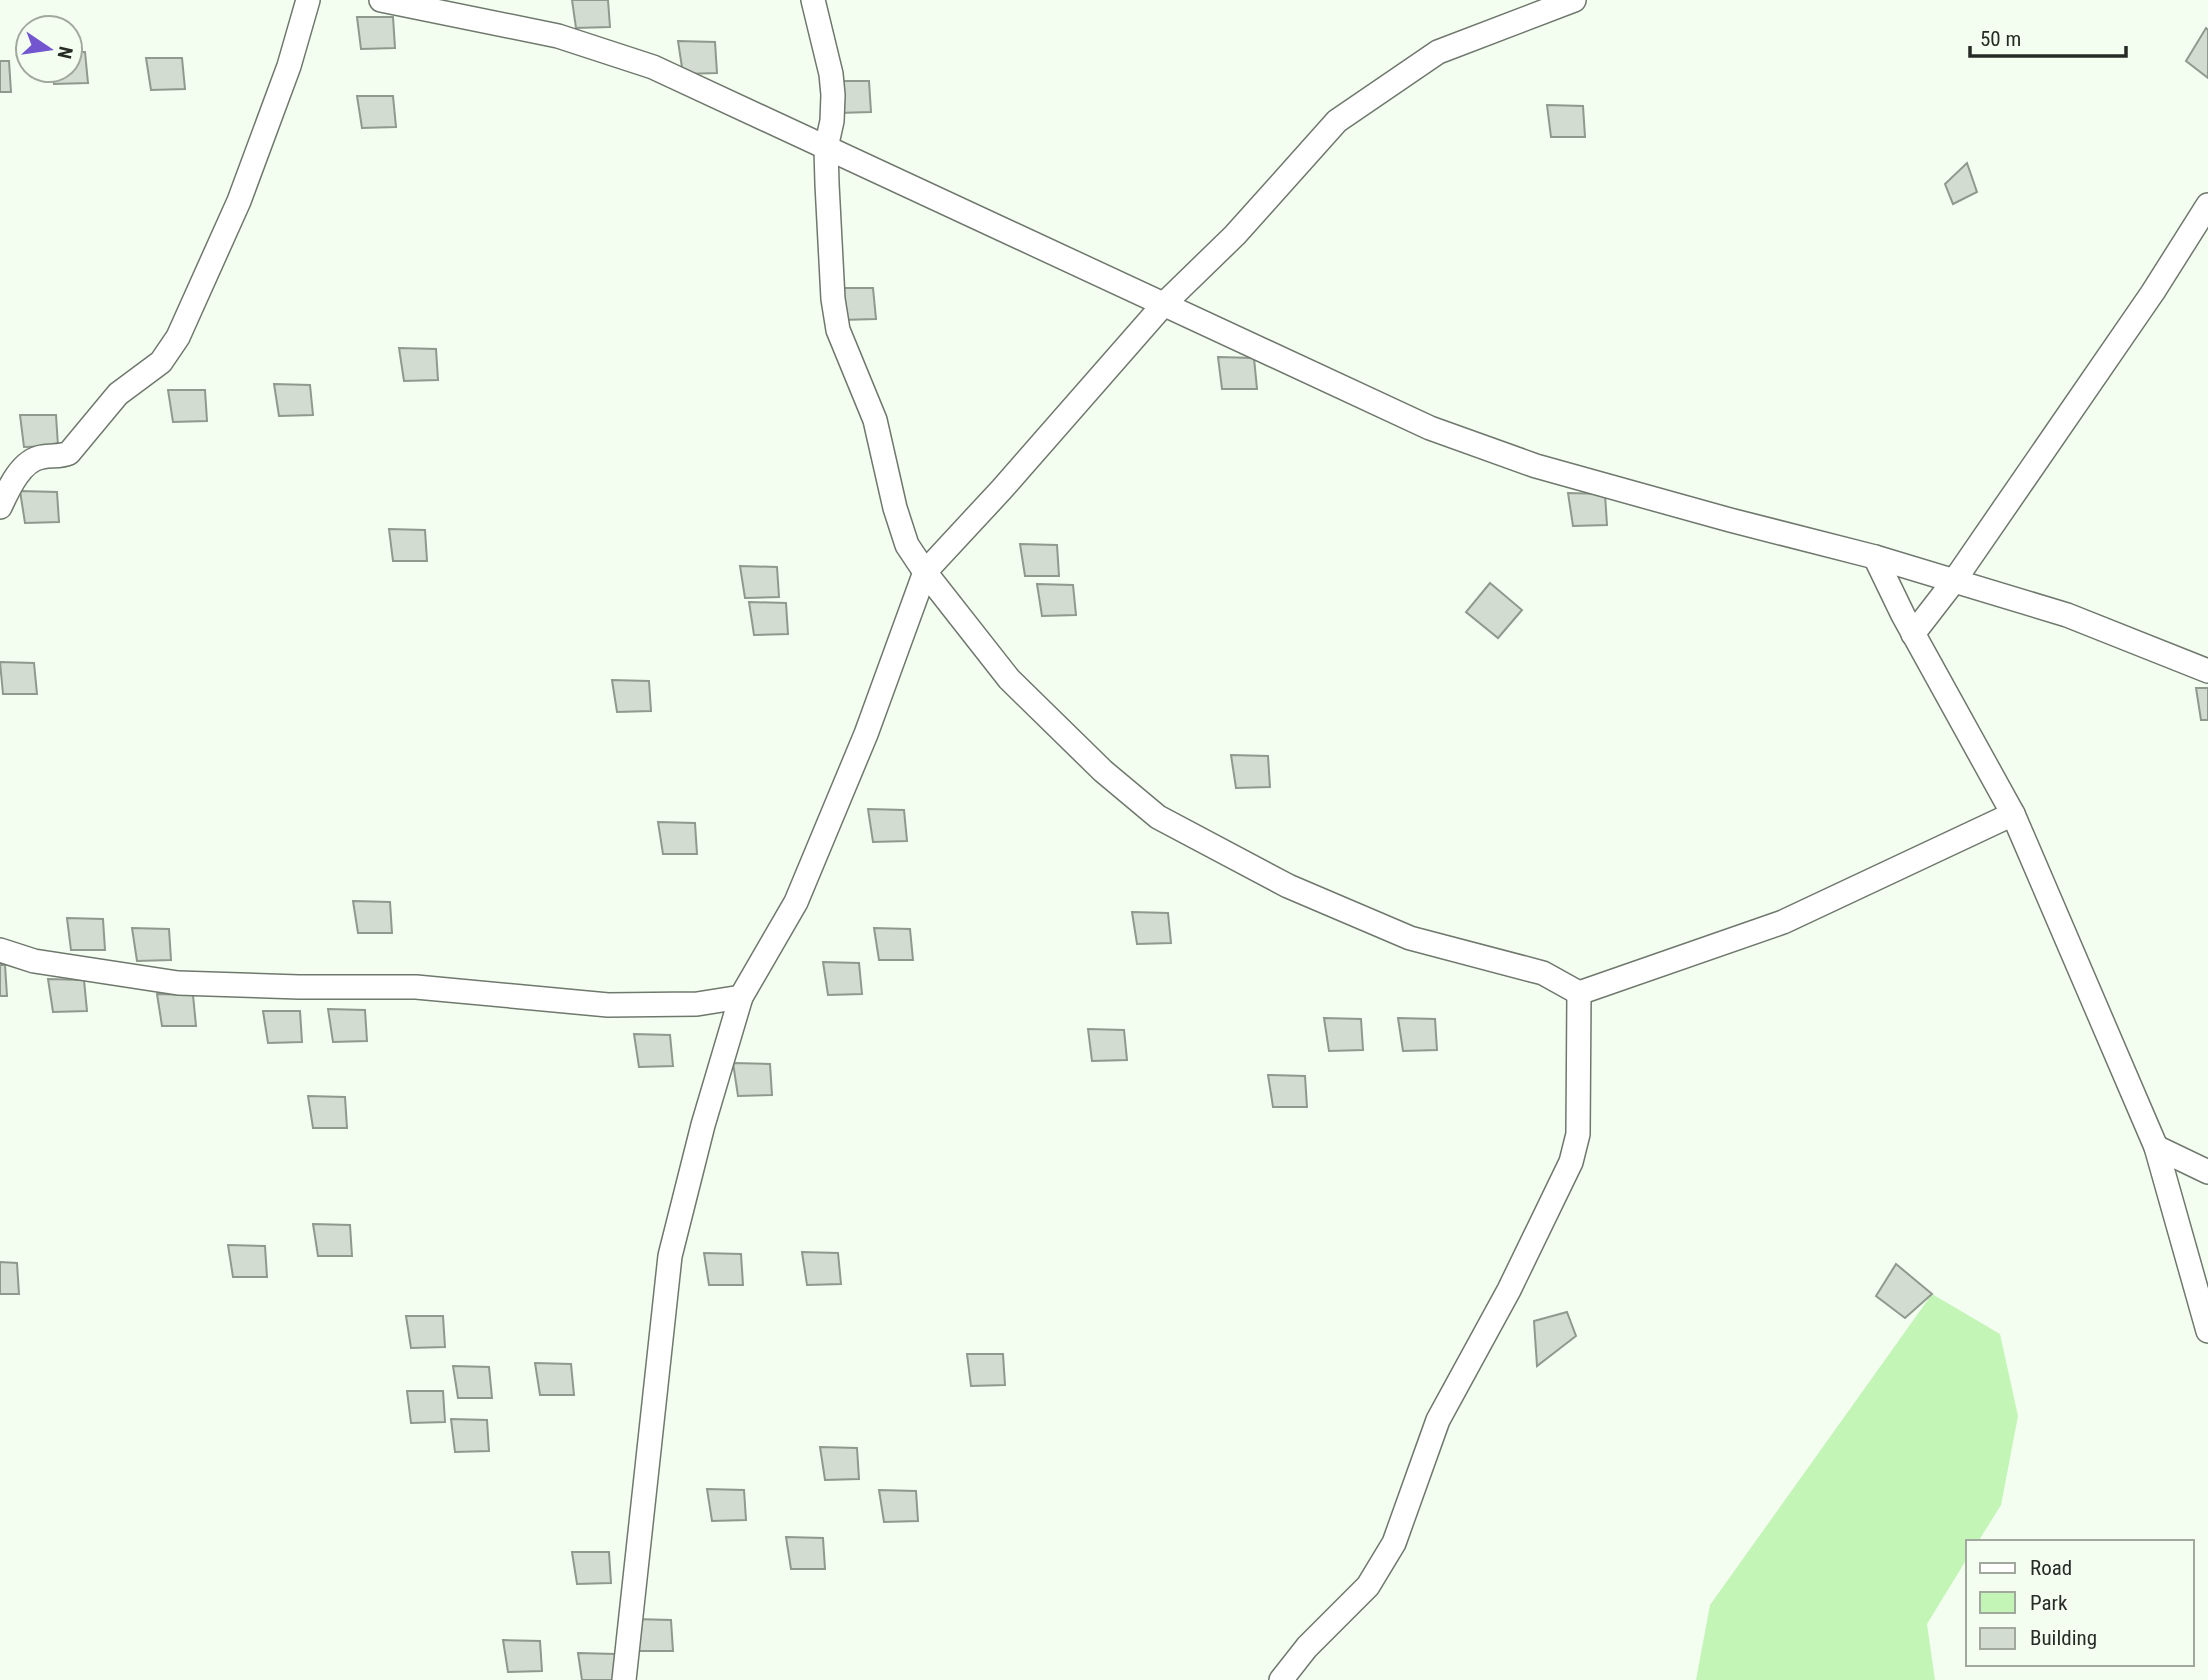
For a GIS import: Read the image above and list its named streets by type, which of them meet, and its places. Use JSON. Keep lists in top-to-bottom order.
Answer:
{
  "legend": ["Road", "Park", "Building"],
  "scale_bar": "50 m",
  "north": "right"
}
